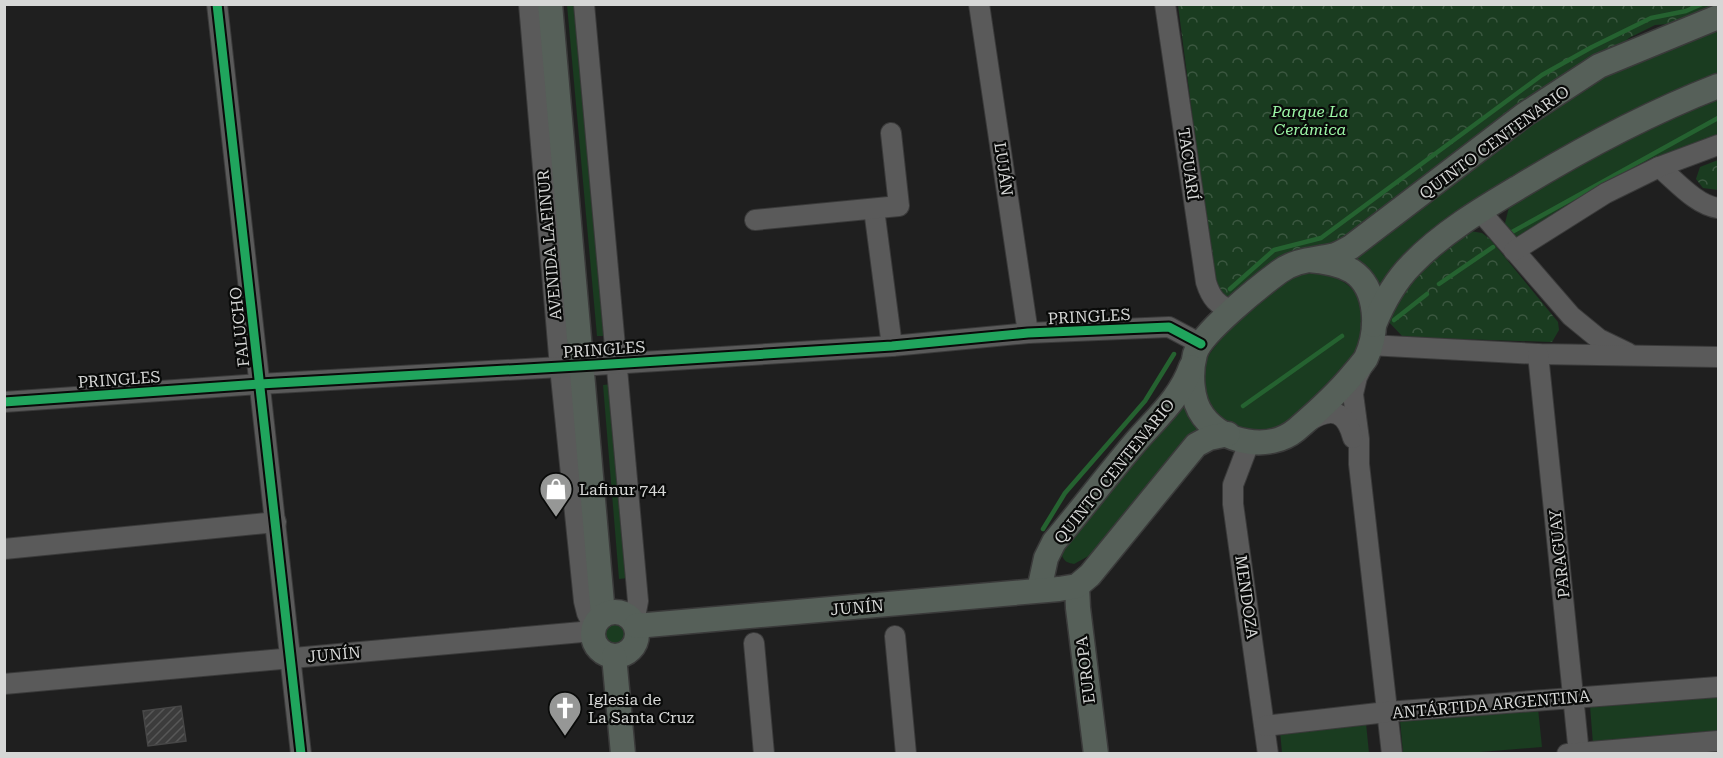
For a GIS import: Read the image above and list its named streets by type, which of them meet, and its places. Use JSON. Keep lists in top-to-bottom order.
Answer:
{
  "streets": {
    "main road": [
      "QUINTO CENTENARIO",
      "AVENIDA LAFINUR",
      "JUNÍN",
      "EUROPA"
    ],
    "street": [
      "TACUARÍ",
      "LUJÁN",
      "PRINGLES",
      "FALUCHO",
      "PARAGUAY",
      "MENDOZA",
      "ANTÁRTIDA ARGENTINA"
    ]
  },
  "crossings": [
    ["QUINTO CENTENARIO", "TACUARÍ"],
    ["QUINTO CENTENARIO", "PRINGLES"],
    ["QUINTO CENTENARIO", "MENDOZA"],
    ["QUINTO CENTENARIO", "JUNÍN"],
    ["TACUARÍ", "PRINGLES"],
    ["TACUARÍ", "MENDOZA"],
    ["LUJÁN", "PRINGLES"],
    ["AVENIDA LAFINUR", "PRINGLES"],
    ["AVENIDA LAFINUR", "JUNÍN"],
    ["PRINGLES", "FALUCHO"],
    ["PRINGLES", "MENDOZA"],
    ["FALUCHO", "JUNÍN"],
    ["PARAGUAY", "ANTÁRTIDA ARGENTINA"],
    ["MENDOZA", "ANTÁRTIDA ARGENTINA"],
    ["JUNÍN", "EUROPA"]
  ],
  "parks": ["Parque La Cerámica"],
  "places": {
    "shop": ["Lafinur 744"],
    "church": ["Iglesia de La Santa Cruz"]
  }
}
